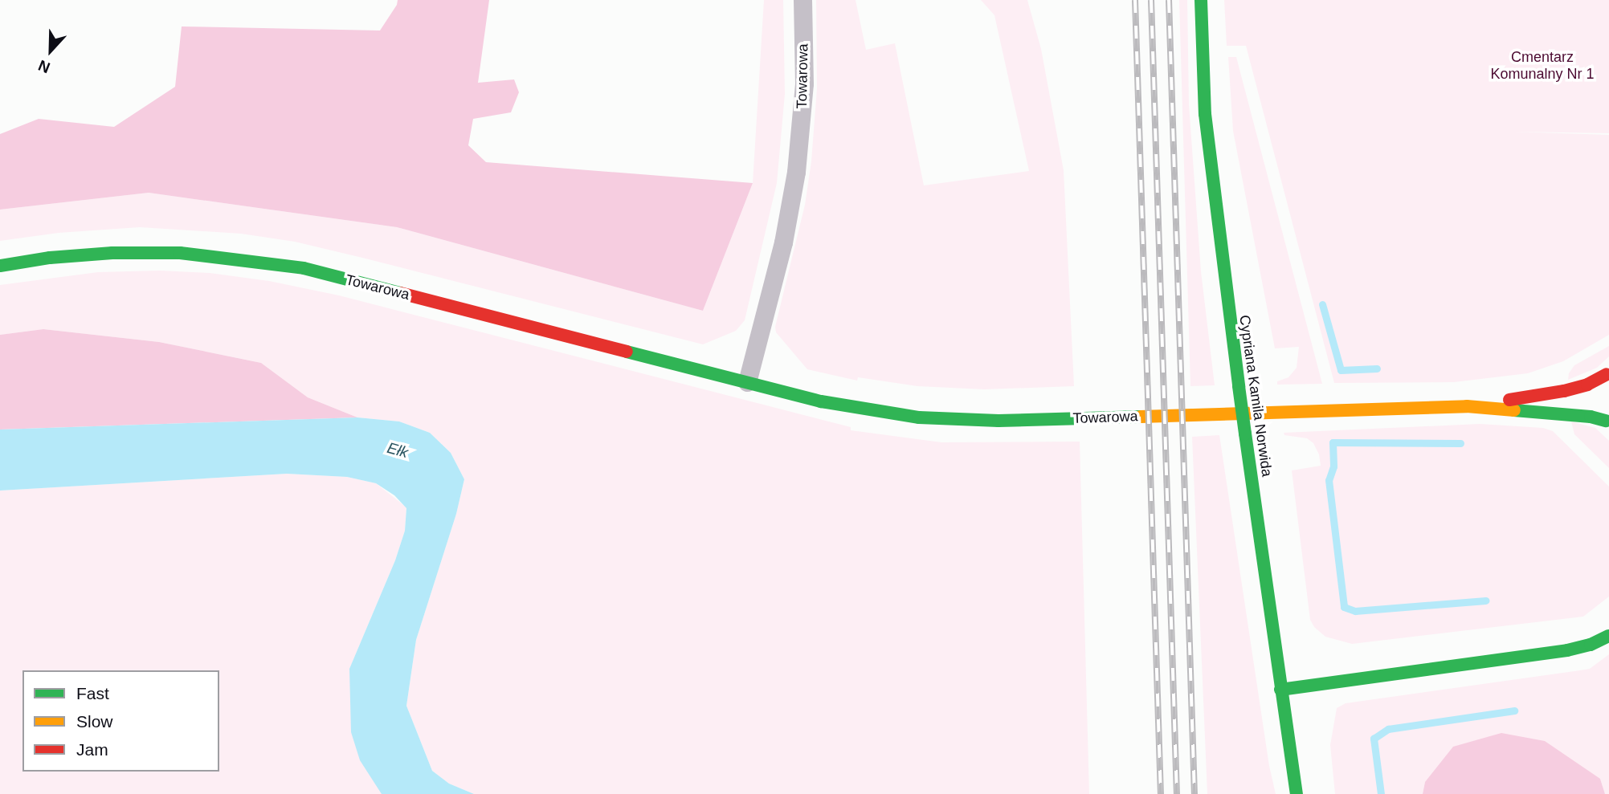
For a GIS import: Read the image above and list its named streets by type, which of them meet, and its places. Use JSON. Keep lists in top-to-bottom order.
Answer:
{
  "streets": {
    "street": ["Towarowa", "Cypriana Kamila Norwida"]
  },
  "water": ["Ełk"],
  "parks": ["Cmentarz Komunalny Nr 1"],
  "legend": ["Fast", "Slow", "Jam"],
  "north": "bottom"
}
